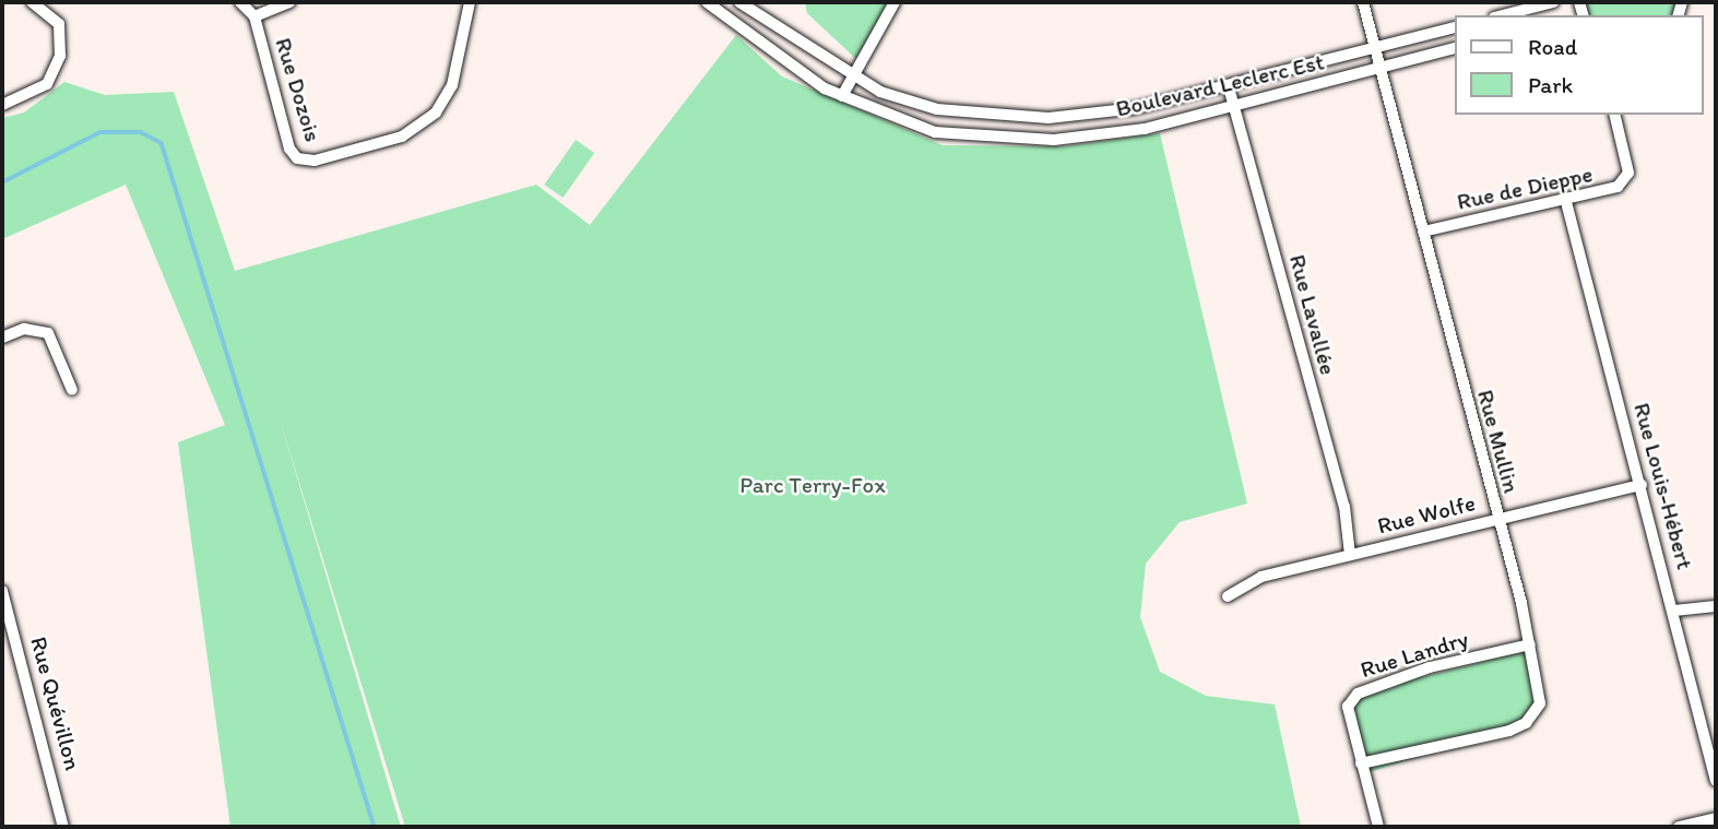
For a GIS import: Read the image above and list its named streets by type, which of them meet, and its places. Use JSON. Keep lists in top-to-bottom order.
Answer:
{
  "streets": {
    "street": [
      "Boulevard Leclerc Est",
      "Rue Dozois",
      "Rue de Dieppe",
      "Rue Lavallée",
      "Rue Mullin",
      "Rue Louis-Hébert",
      "Rue Wolfe",
      "Rue Landry",
      "Rue Quévillon"
    ]
  },
  "crossings": [
    ["Boulevard Leclerc Est", "Rue Lavallée"],
    ["Boulevard Leclerc Est", "Rue Mullin"],
    ["Rue de Dieppe", "Rue Mullin"],
    ["Rue de Dieppe", "Rue Louis-Hébert"],
    ["Rue Lavallée", "Rue Wolfe"],
    ["Rue Mullin", "Rue Wolfe"],
    ["Rue Mullin", "Rue Landry"],
    ["Rue Louis-Hébert", "Rue Wolfe"]
  ],
  "parks": ["Parc Terry-Fox"],
  "legend": ["Road", "Park"]
}
